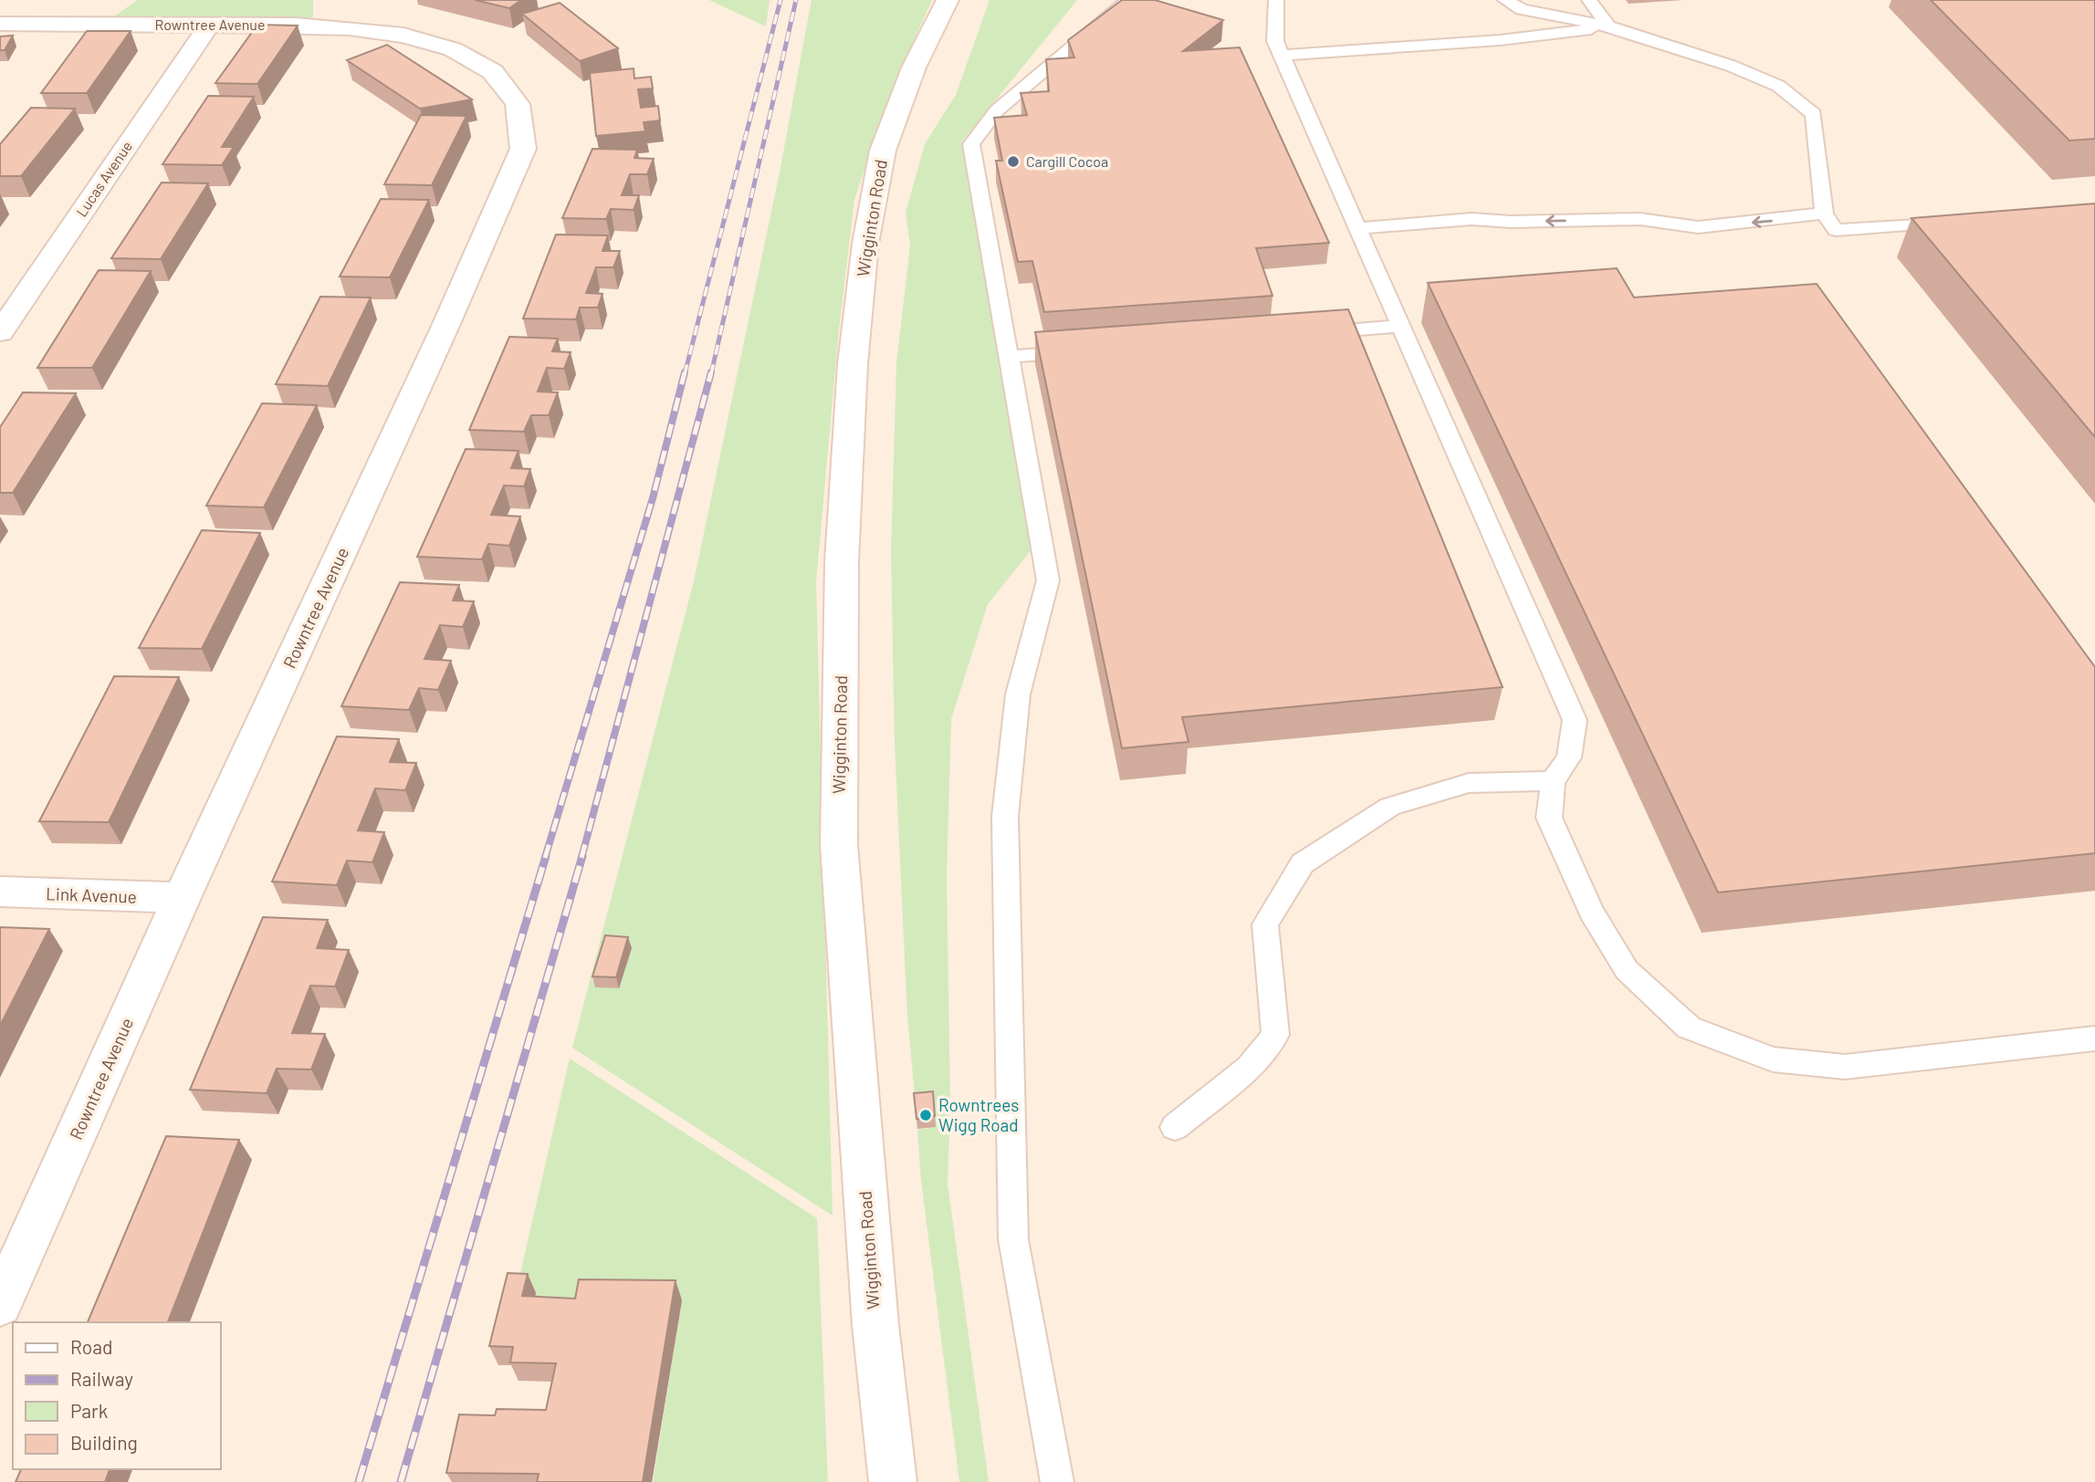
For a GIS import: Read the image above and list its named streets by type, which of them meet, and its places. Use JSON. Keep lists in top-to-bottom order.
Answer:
{
  "streets": {
    "street": [
      "Rowntree Avenue",
      "Lucas Avenue",
      "Wigginton Road",
      "Link Avenue"
    ]
  },
  "crossings": [
    ["Rowntree Avenue", "Lucas Avenue"],
    ["Rowntree Avenue", "Link Avenue"]
  ],
  "places": ["Cargill Cocoa", "Rowntrees Wigg Road"],
  "legend": [
    "Road",
    "Railway",
    "Park",
    "Building"
  ]
}
